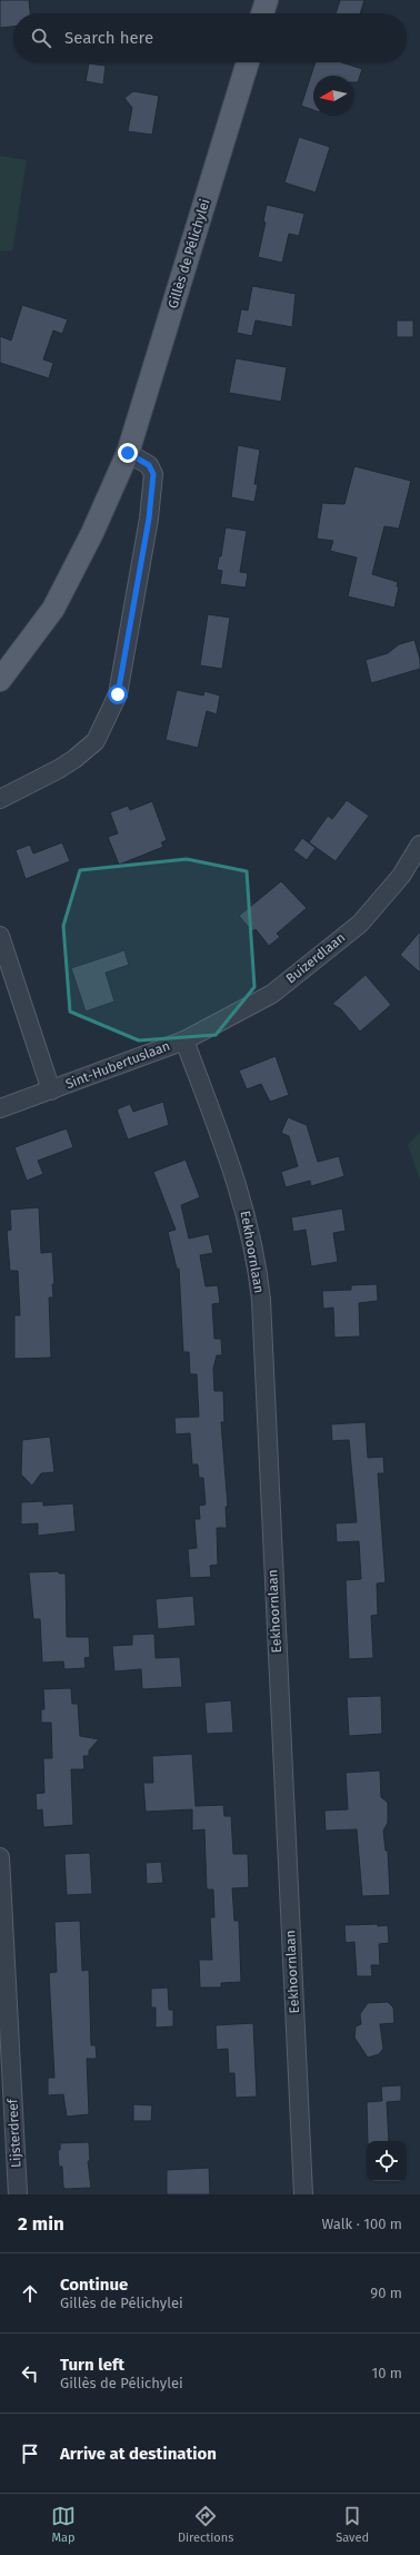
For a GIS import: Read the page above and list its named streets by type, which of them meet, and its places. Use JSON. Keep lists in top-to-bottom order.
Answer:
{
  "streets": {
    "main road": ["Gillès de Pélichylei"],
    "street": [
      "Buizerdlaan",
      "Sint-Hubertuslaan",
      "Eekhoornlaan",
      "Lijsterdreef"
    ]
  },
  "crossings": [
    ["Buizerdlaan", "Sint-Hubertuslaan"],
    ["Buizerdlaan", "Eekhoornlaan"],
    ["Sint-Hubertuslaan", "Eekhoornlaan"]
  ],
  "north": "left",
  "page": {
    "search": "Search here",
    "heading": ["2 min", "Walk · 100 m"],
    "list": [
      ["Continue", "Gillès de Pélichylei", "90 m"],
      ["Turn left", "Gillès de Pélichylei", "10 m"],
      "Arrive at destination"
    ],
    "nav": ["Map", "Directions", "Saved"]
  }
}
